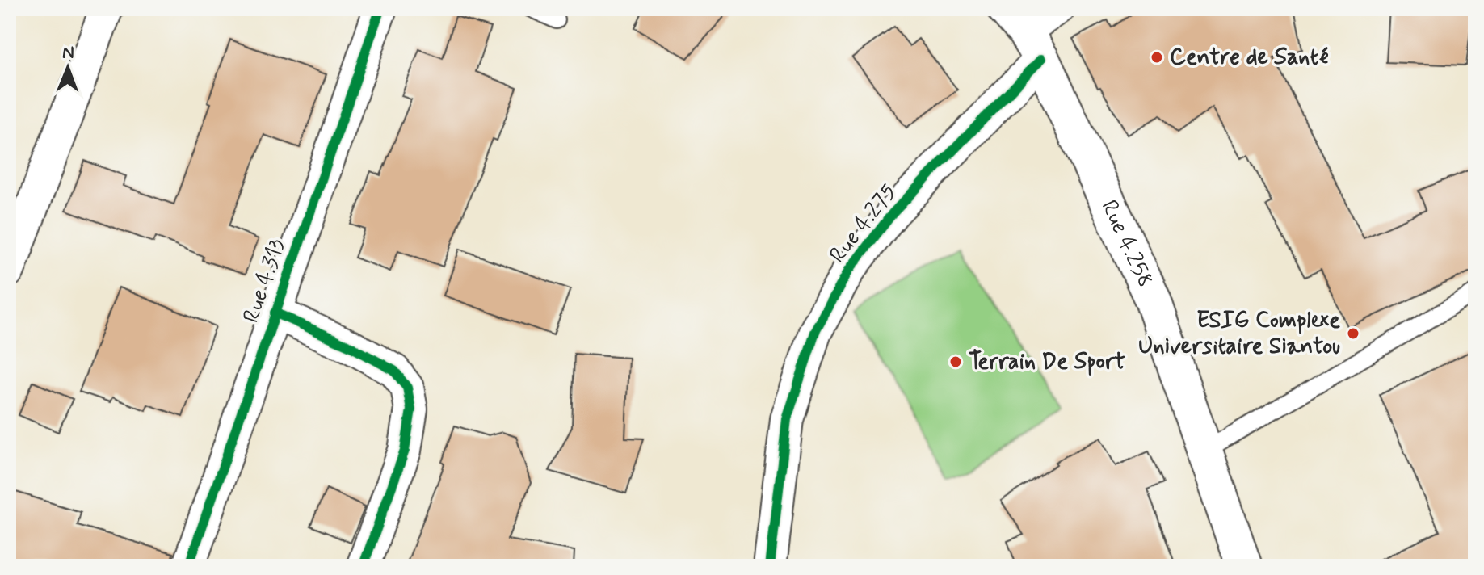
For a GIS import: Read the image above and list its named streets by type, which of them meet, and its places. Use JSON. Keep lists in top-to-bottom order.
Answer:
{
  "streets": {
    "highway": ["Rue 4.258"],
    "street": ["Rue 4.275", "Rue 4.313"]
  },
  "crossings": [
    ["Rue 4.275", "Rue 4.258"]
  ],
  "places": ["Centre de Santé", "ESIG Complexe Universitaire Siantou", "Terrain De Sport"],
  "north": "top"
}
